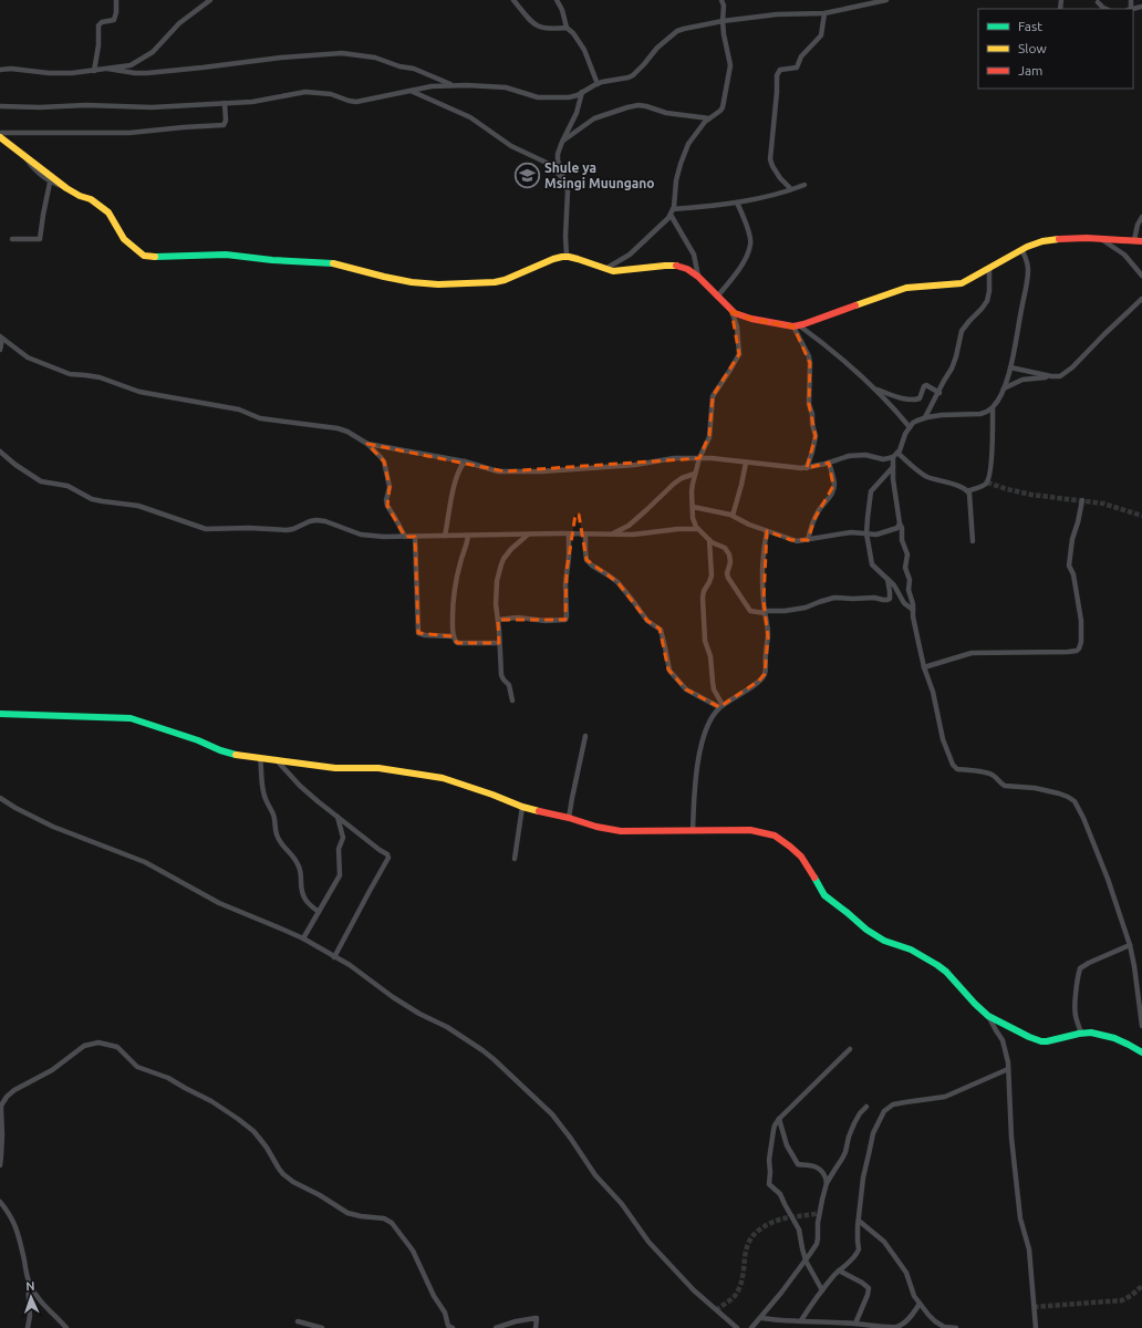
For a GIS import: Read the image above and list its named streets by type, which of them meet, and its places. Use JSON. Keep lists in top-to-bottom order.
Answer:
{
  "places": {
    "school or university": ["Shule ya Msingi Muungano"]
  },
  "legend": ["Fast", "Slow", "Jam"],
  "north": "top"
}
